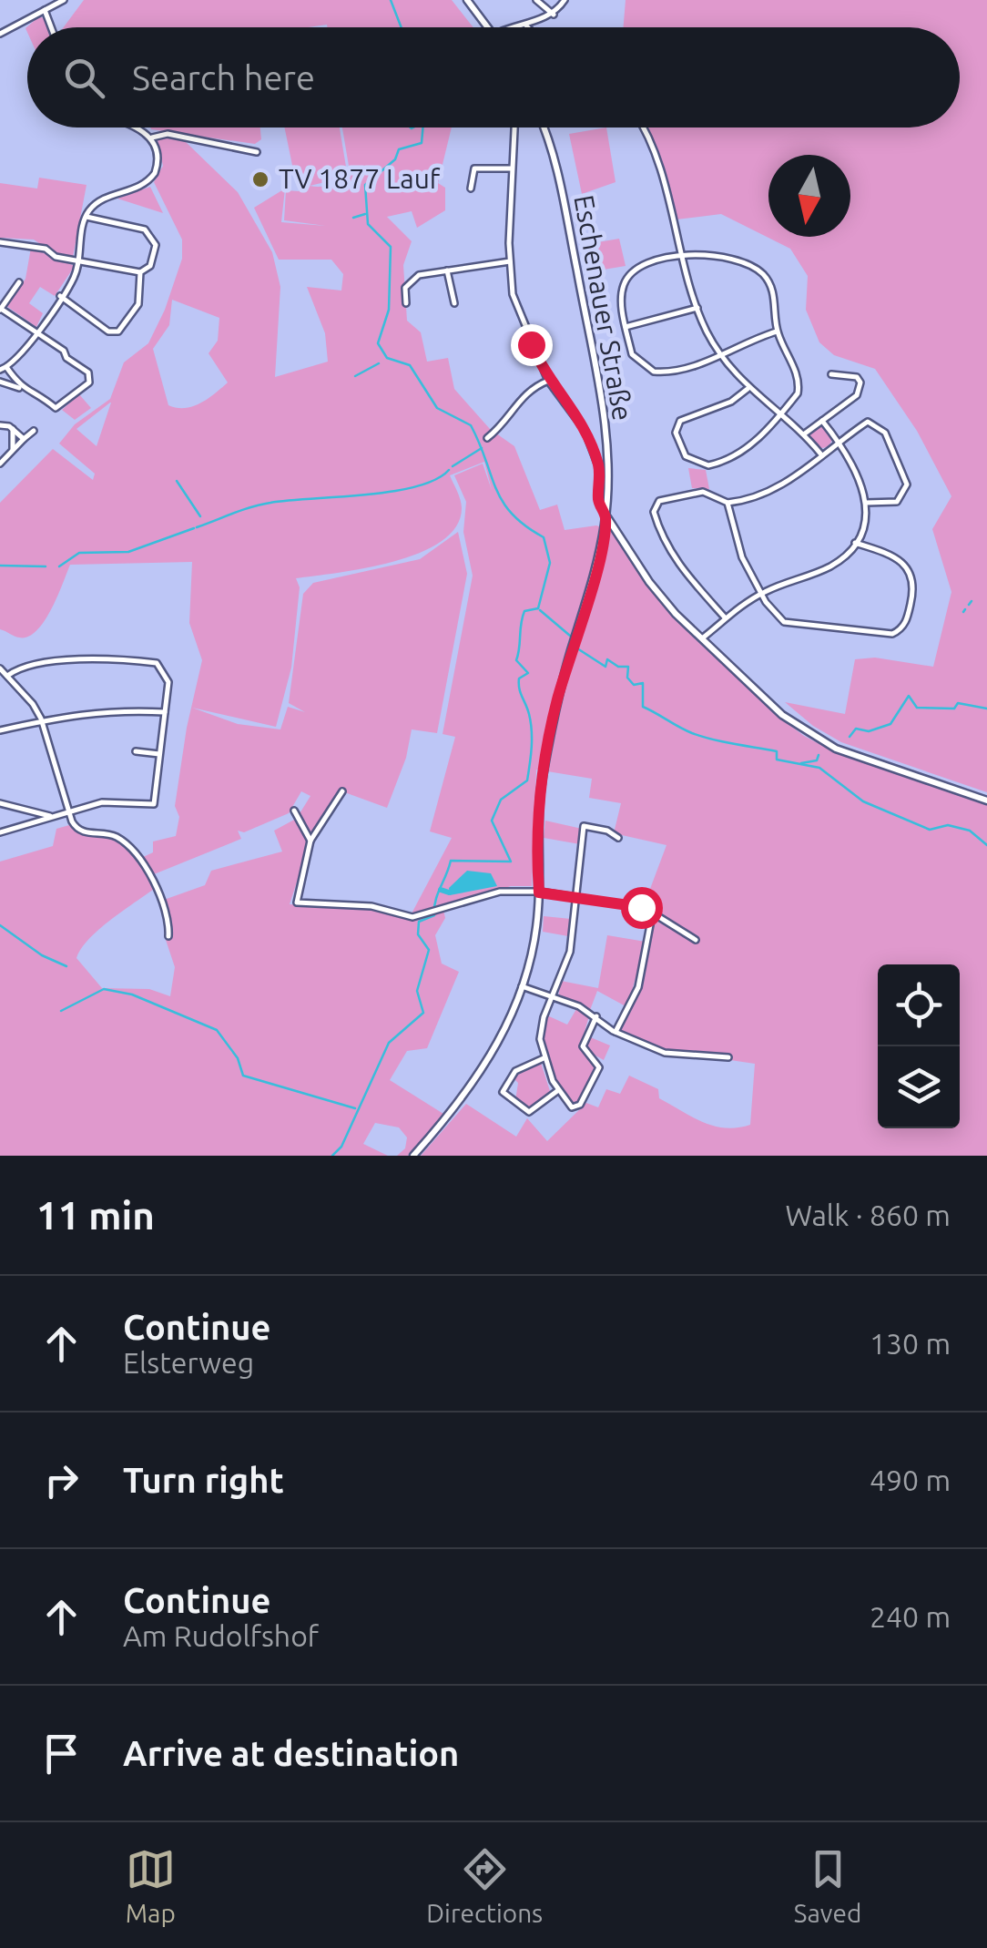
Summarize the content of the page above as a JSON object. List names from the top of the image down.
{
  "streets": {
    "main road": ["Eschenauer Straße"]
  },
  "places": ["TV 1877 Lauf"],
  "north": "bottom",
  "page": {
    "search": "Search here",
    "heading": ["11 min", "Walk · 860 m"],
    "list": [
      ["Continue", "Elsterweg", "130 m"],
      ["Turn right", "490 m"],
      ["Continue", "Am Rudolfshof", "240 m"],
      "Arrive at destination"
    ],
    "nav": ["Map", "Directions", "Saved"]
  }
}
